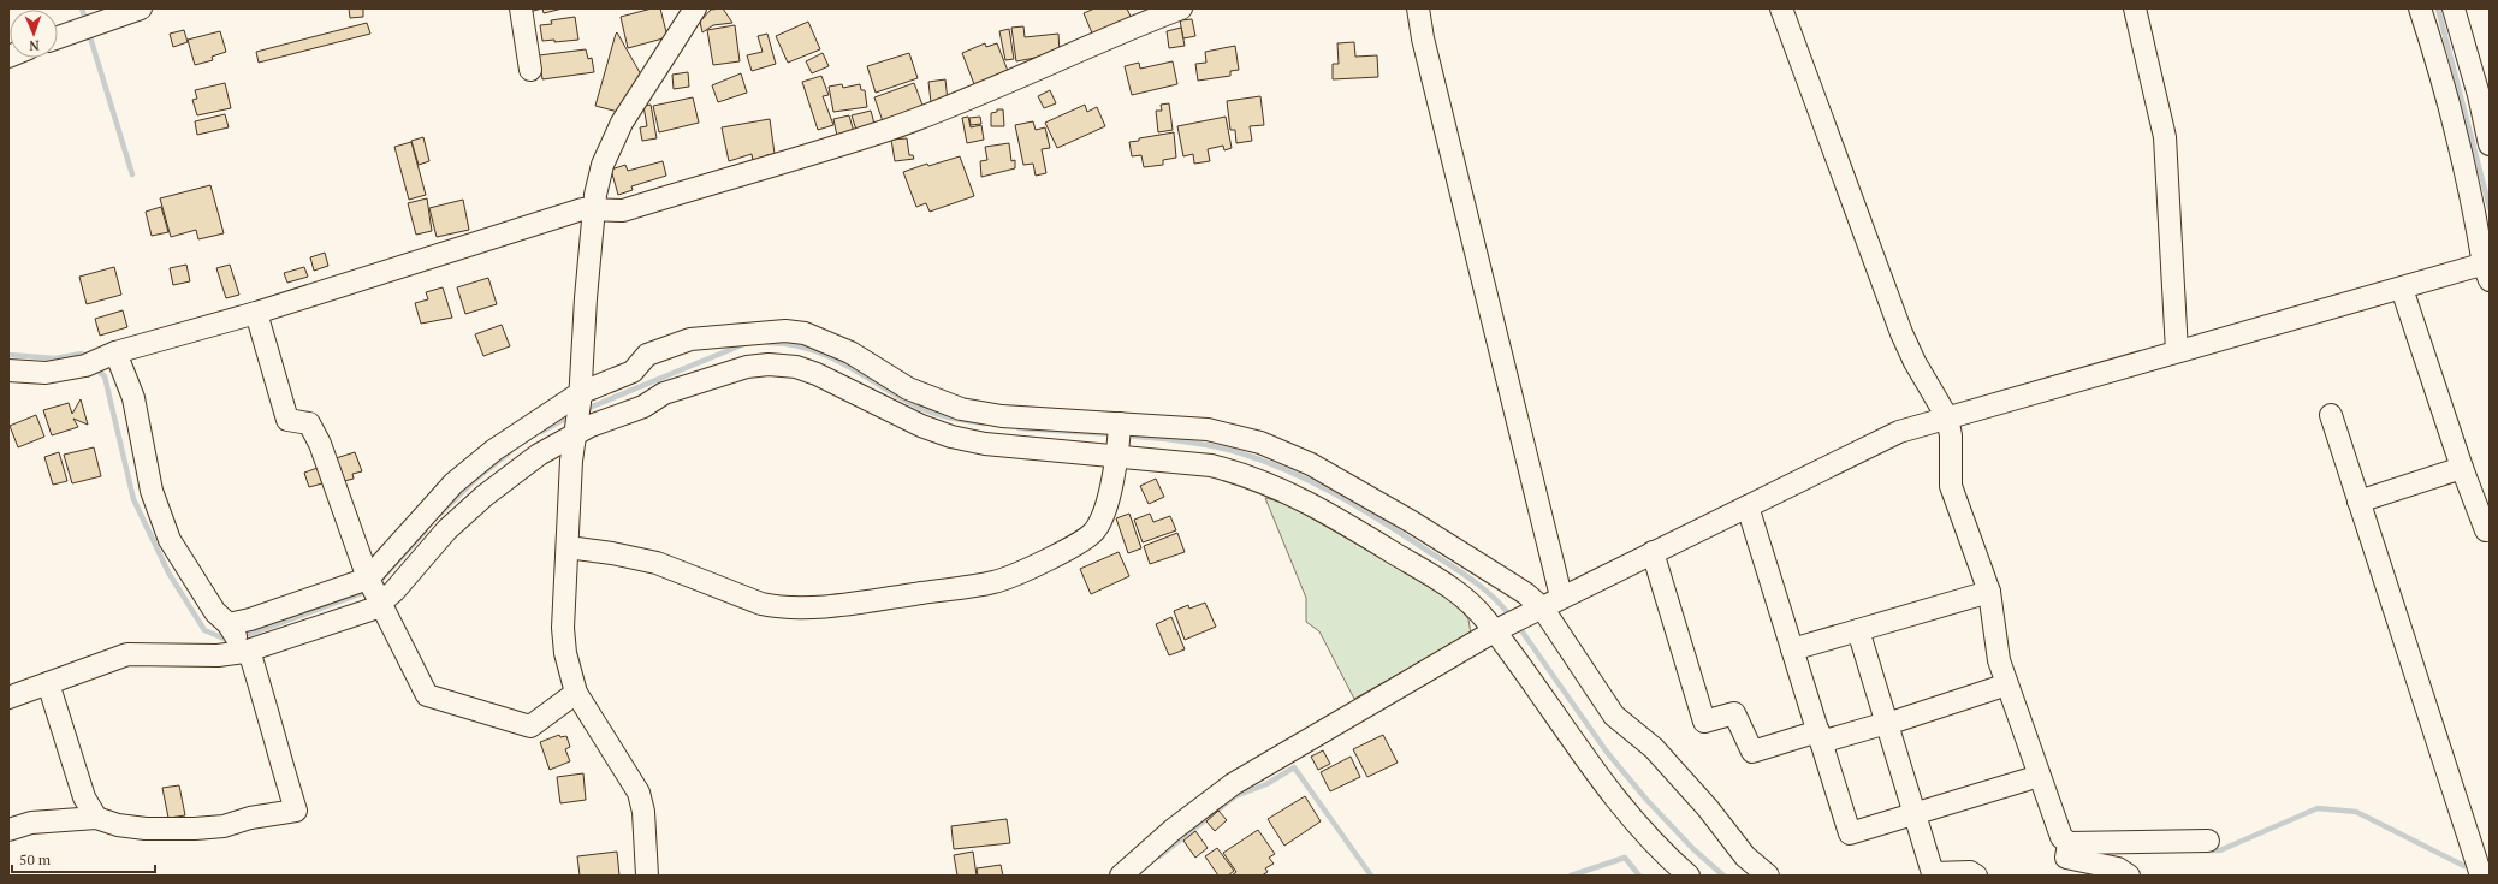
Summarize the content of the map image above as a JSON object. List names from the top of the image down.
{
  "scale_bar": "50 m",
  "north": "bottom"
}
